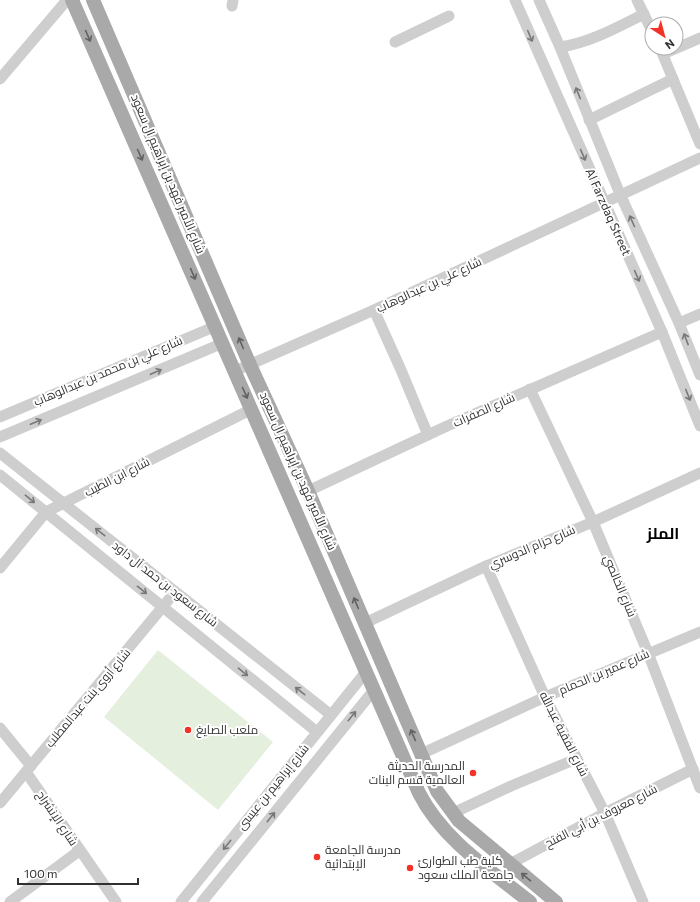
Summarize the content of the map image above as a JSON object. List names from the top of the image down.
{
  "streets": {
    "main road": ["شارع الأمير فهد بن إبراهيم ال سعود"],
    "street": [
      "Al Farzdaq Street",
      "شارع علي بن عبدالوهاب",
      "شارع علي بن محمد بن عبدالوهاب",
      "شارع الصفرات",
      "شارع ابن الطيب",
      "شارع حزام الدوسري",
      "شارع سعود بن حمد آل داود",
      "شارع الخالصي",
      "شارع عمير بن الحمام",
      "شارع أروى بنت عبدالمطلب",
      "شارع الفقية عبدالله",
      "شارع إبراهيم بن عيسى",
      "شارع معروف بن أبي الفتح",
      "شارع الإنشراح"
    ]
  },
  "crossings": [
    ["شارع الأمير فهد بن إبراهيم ال سعود", "شارع علي بن عبدالوهاب"],
    ["شارع الأمير فهد بن إبراهيم ال سعود", "شارع علي بن محمد بن عبدالوهاب"],
    ["شارع الأمير فهد بن إبراهيم ال سعود", "شارع الصفرات"],
    ["شارع الأمير فهد بن إبراهيم ال سعود", "شارع ابن الطيب"],
    ["شارع الأمير فهد بن إبراهيم ال سعود", "شارع حزام الدوسري"],
    ["شارع الأمير فهد بن إبراهيم ال سعود", "شارع عمير بن الحمام"],
    ["شارع الأمير فهد بن إبراهيم ال سعود", "شارع إبراهيم بن عيسى"],
    ["شارع الأمير فهد بن إبراهيم ال سعود", "شارع معروف بن أبي الفتح"],
    ["Al Farzdaq Street", "شارع علي بن عبدالوهاب"],
    ["Al Farzdaq Street", "شارع الصفرات"],
    ["شارع الصفرات", "شارع الخالصي"],
    ["شارع ابن الطيب", "شارع سعود بن حمد آل داود"],
    ["شارع حزام الدوسري", "شارع الخالصي"],
    ["شارع حزام الدوسري", "شارع الفقية عبدالله"],
    ["شارع سعود بن حمد آل داود", "شارع أروى بنت عبدالمطلب"],
    ["شارع سعود بن حمد آل داود", "شارع إبراهيم بن عيسى"],
    ["شارع الخالصي", "شارع عمير بن الحمام"],
    ["شارع الخالصي", "شارع معروف بن أبي الفتح"],
    ["شارع عمير بن الحمام", "شارع الفقية عبدالله"],
    ["شارع أروى بنت عبدالمطلب", "شارع الإنشراح"],
    ["شارع الفقية عبدالله", "شارع معروف بن أبي الفتح"]
  ],
  "districts": ["الملز"],
  "places": [
    "ملعب الصايغ",
    "المدرسة الحديثة العالمية قسم البنات",
    "مدرسة الجامعة الإبتدائية",
    "كلية طب الطوارئ جامعة الملك سعود"
  ],
  "scale_bar": "100 m",
  "north": "bottom right"
}
